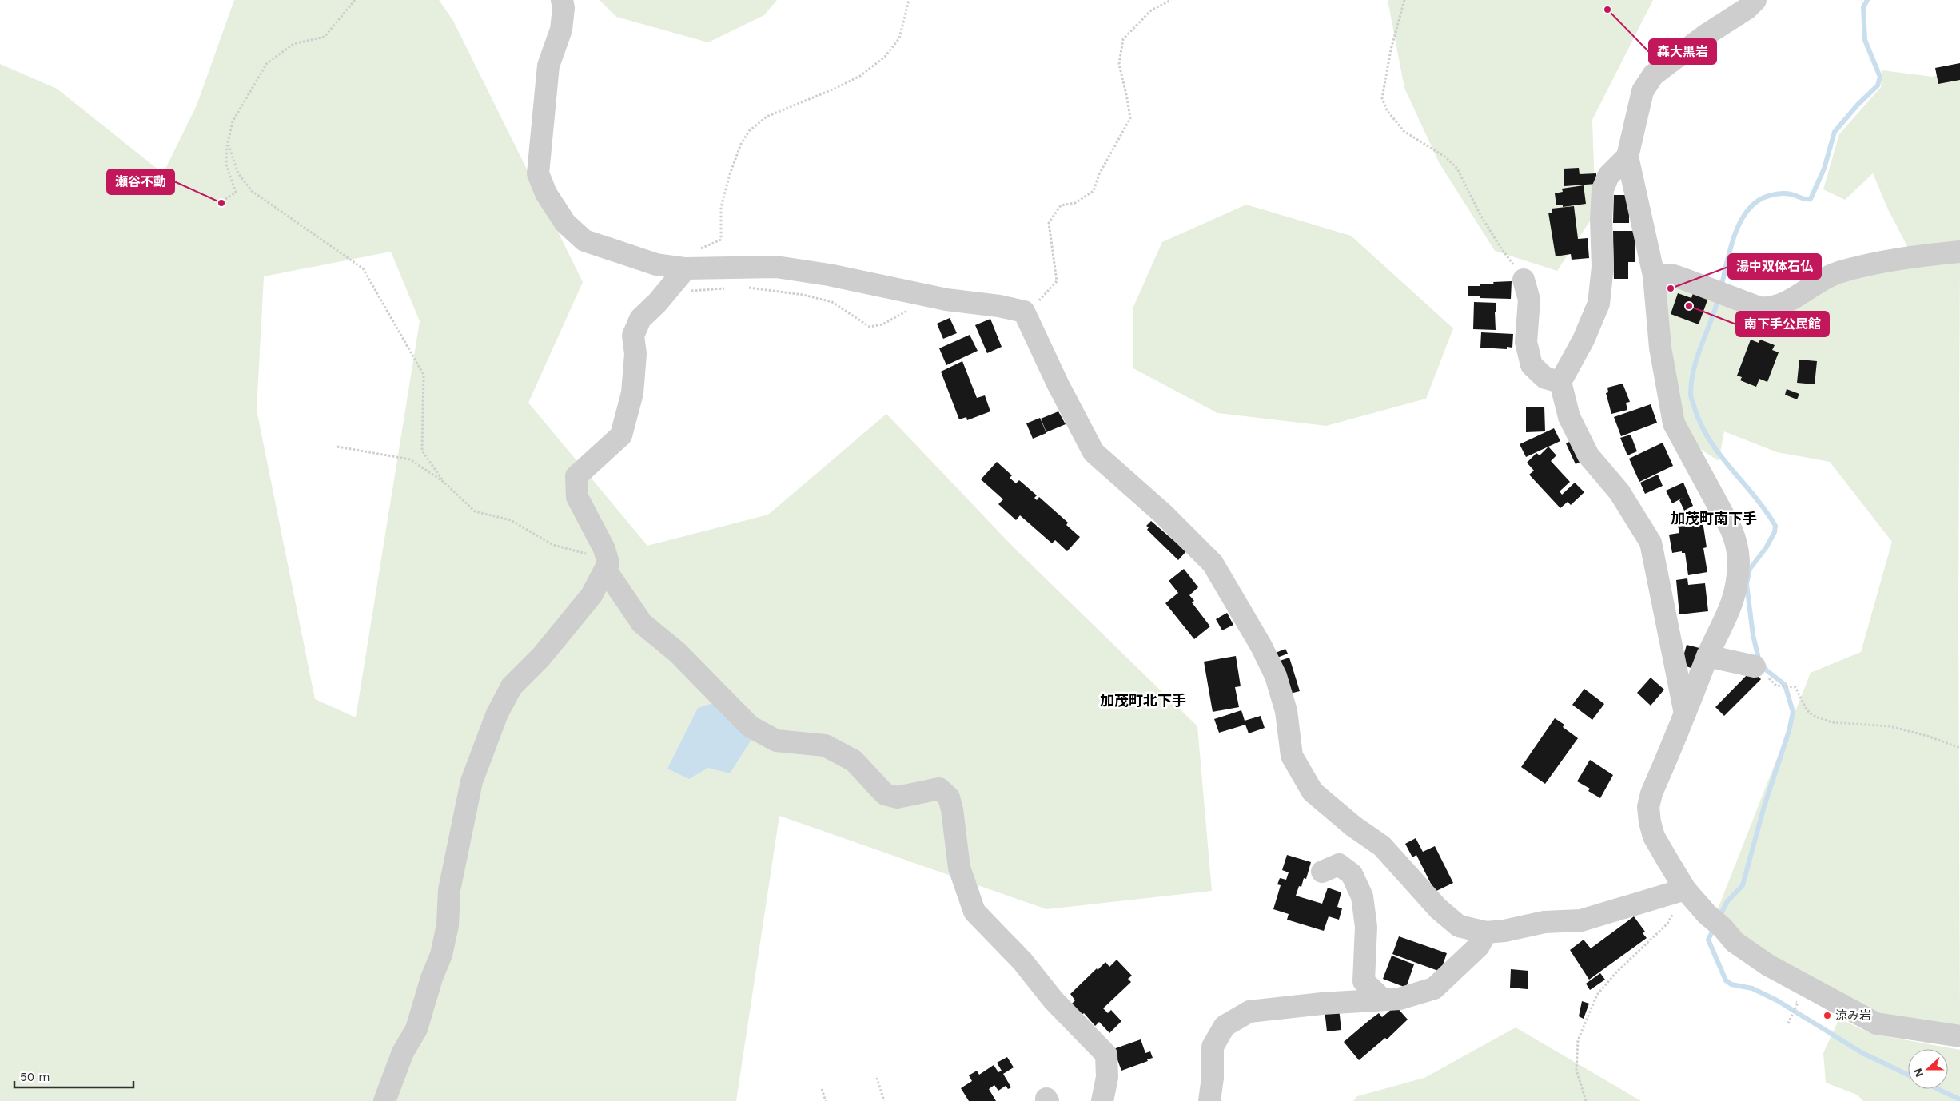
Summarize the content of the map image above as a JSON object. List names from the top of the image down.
{
  "districts": ["加茂町南下手", "加茂町北下手"],
  "places": [
    "森大黒岩",
    "瀬谷不動",
    "湯中双体石仏",
    "南下手公民館",
    "涼み岩"
  ],
  "scale_bar": "50 m",
  "north": "left"
}
